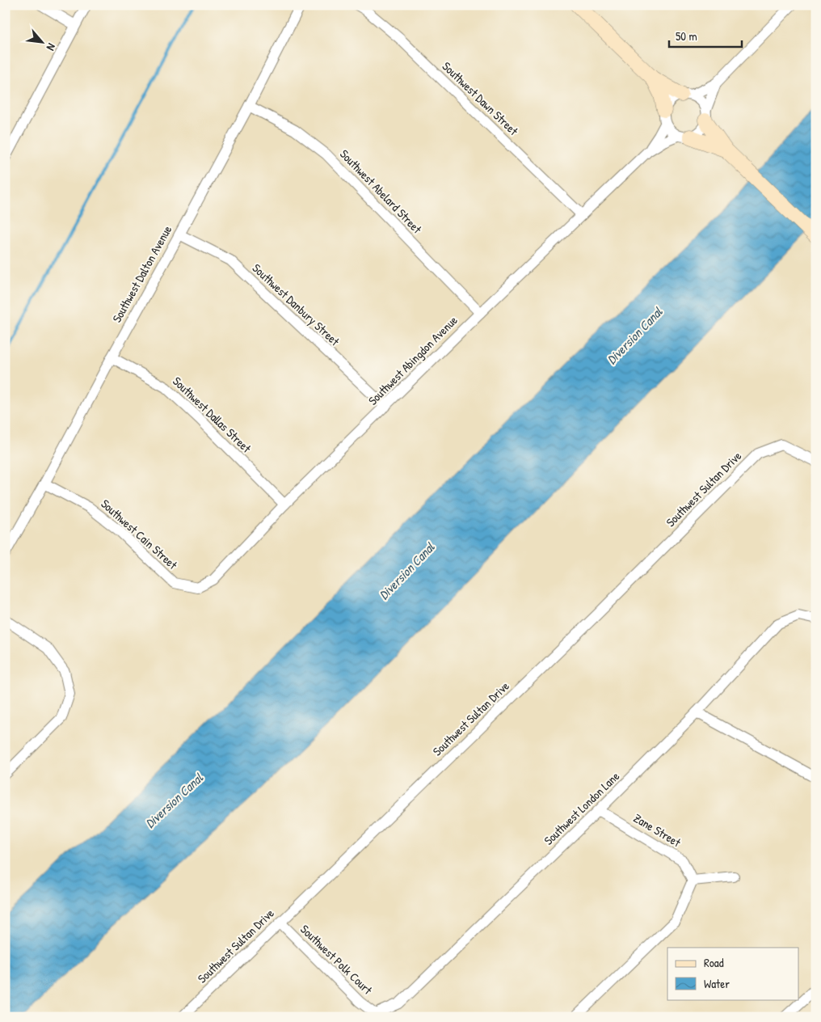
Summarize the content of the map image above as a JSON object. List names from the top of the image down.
{
  "streets": {
    "street": [
      "Southwest Dawn Street",
      "Southwest Abelard Street",
      "Southwest Dalton Avenue",
      "Southwest Danbury Street",
      "Southwest Abingdon Avenue",
      "Southwest Dallas Street",
      "Southwest Sultan Drive",
      "Southwest Cain Street",
      "Southwest London Lane",
      "Zane Street",
      "Southwest Polk Court"
    ]
  },
  "crossings": [
    ["Southwest Dawn Street", "Southwest Abingdon Avenue"],
    ["Southwest Abelard Street", "Southwest Dalton Avenue"],
    ["Southwest Abelard Street", "Southwest Abingdon Avenue"],
    ["Southwest Dalton Avenue", "Southwest Danbury Street"],
    ["Southwest Dalton Avenue", "Southwest Dallas Street"],
    ["Southwest Dalton Avenue", "Southwest Cain Street"],
    ["Southwest Danbury Street", "Southwest Abingdon Avenue"],
    ["Southwest Abingdon Avenue", "Southwest Dallas Street"],
    ["Southwest Abingdon Avenue", "Southwest Cain Street"],
    ["Southwest Sultan Drive", "Southwest Polk Court"],
    ["Southwest London Lane", "Zane Street"],
    ["Southwest London Lane", "Southwest Polk Court"]
  ],
  "water": ["Diversion Canal"],
  "legend": ["Road", "Water"],
  "scale_bar": "50 m",
  "north": "bottom right"
}
